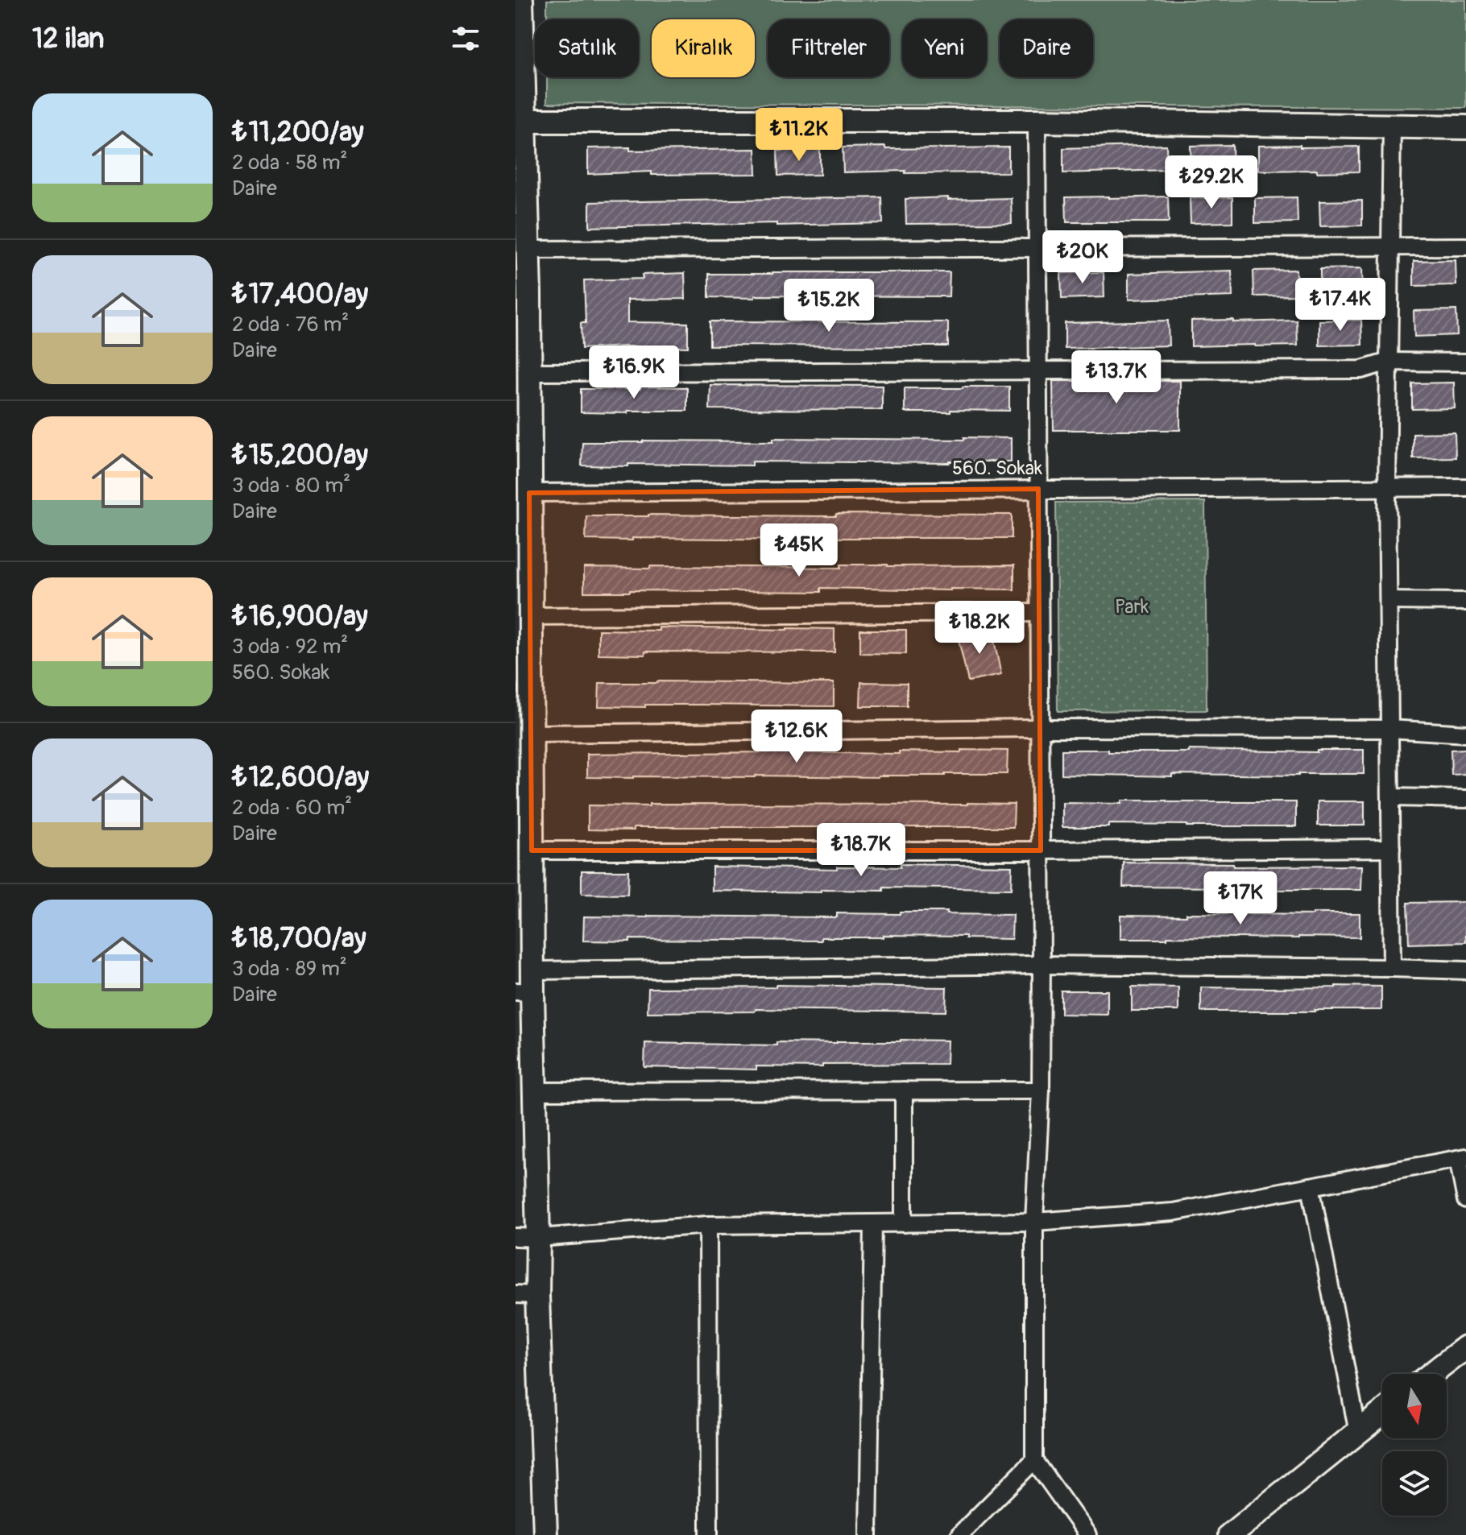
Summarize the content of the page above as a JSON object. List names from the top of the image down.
{
  "streets": {
    "street": ["560. Sokak"]
  },
  "parks": ["Park"],
  "north": "bottom",
  "page": {
    "heading": "12 ilan",
    "chip": [
      "Satılık",
      "Kiralık",
      "Filtreler",
      "Yeni",
      "Daire"
    ],
    "list": [
      {
        "name": "₺11,200/ay",
        "note": "2 oda · 58 m² · Daire"
      },
      {
        "name": "₺17,400/ay",
        "note": "2 oda · 76 m² · Daire"
      },
      {
        "name": "₺15,200/ay",
        "note": "3 oda · 80 m² · Daire"
      },
      {
        "name": "₺16,900/ay",
        "note": "3 oda · 92 m² · 560. Sokak"
      },
      {
        "name": "₺12,600/ay",
        "note": "2 oda · 60 m² · Daire"
      },
      {
        "name": "₺18,700/ay",
        "note": "3 oda · 89 m² · Daire"
      }
    ],
    "price": [
      "₺11.2K",
      "₺29.2K",
      "₺20K",
      "₺17.4K",
      "₺15.2K",
      "₺16.9K",
      "₺13.7K",
      "₺45K",
      "₺18.2K",
      "₺12.6K",
      "₺18.7K",
      "₺17K"
    ]
  }
}
